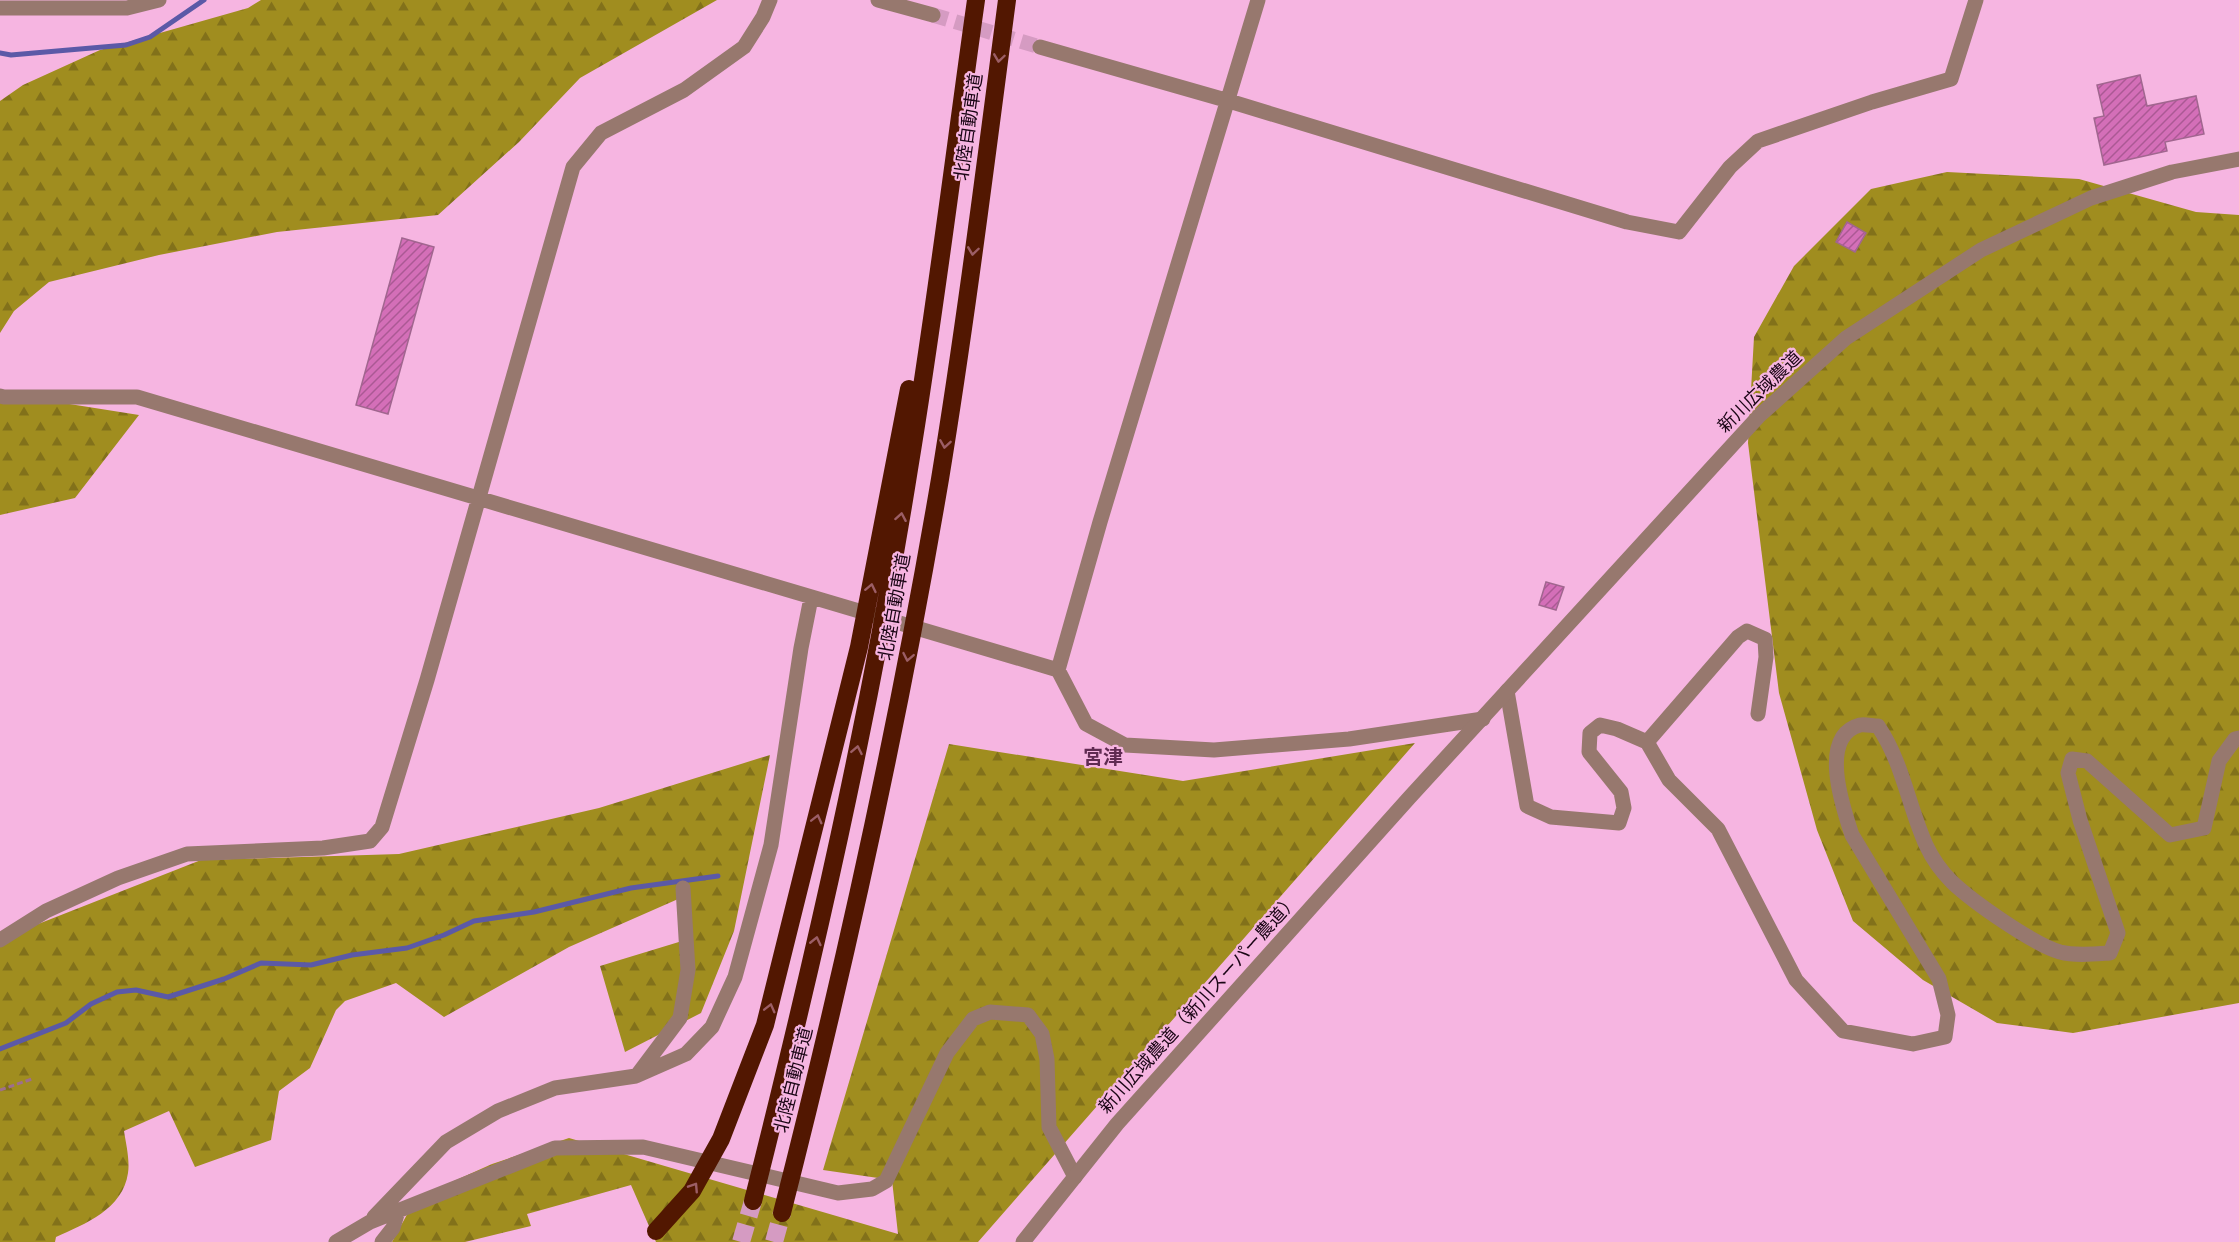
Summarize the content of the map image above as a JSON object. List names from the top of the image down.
{
  "streets": {
    "highway": ["北陸自動車道"],
    "street": ["新川広域農道", "新川広域農道（新川スーパー農道）"]
  },
  "crossings": [
    ["新川広域農道", "新川広域農道（新川スーパー農道）"]
  ],
  "districts": ["宮津"]
}
